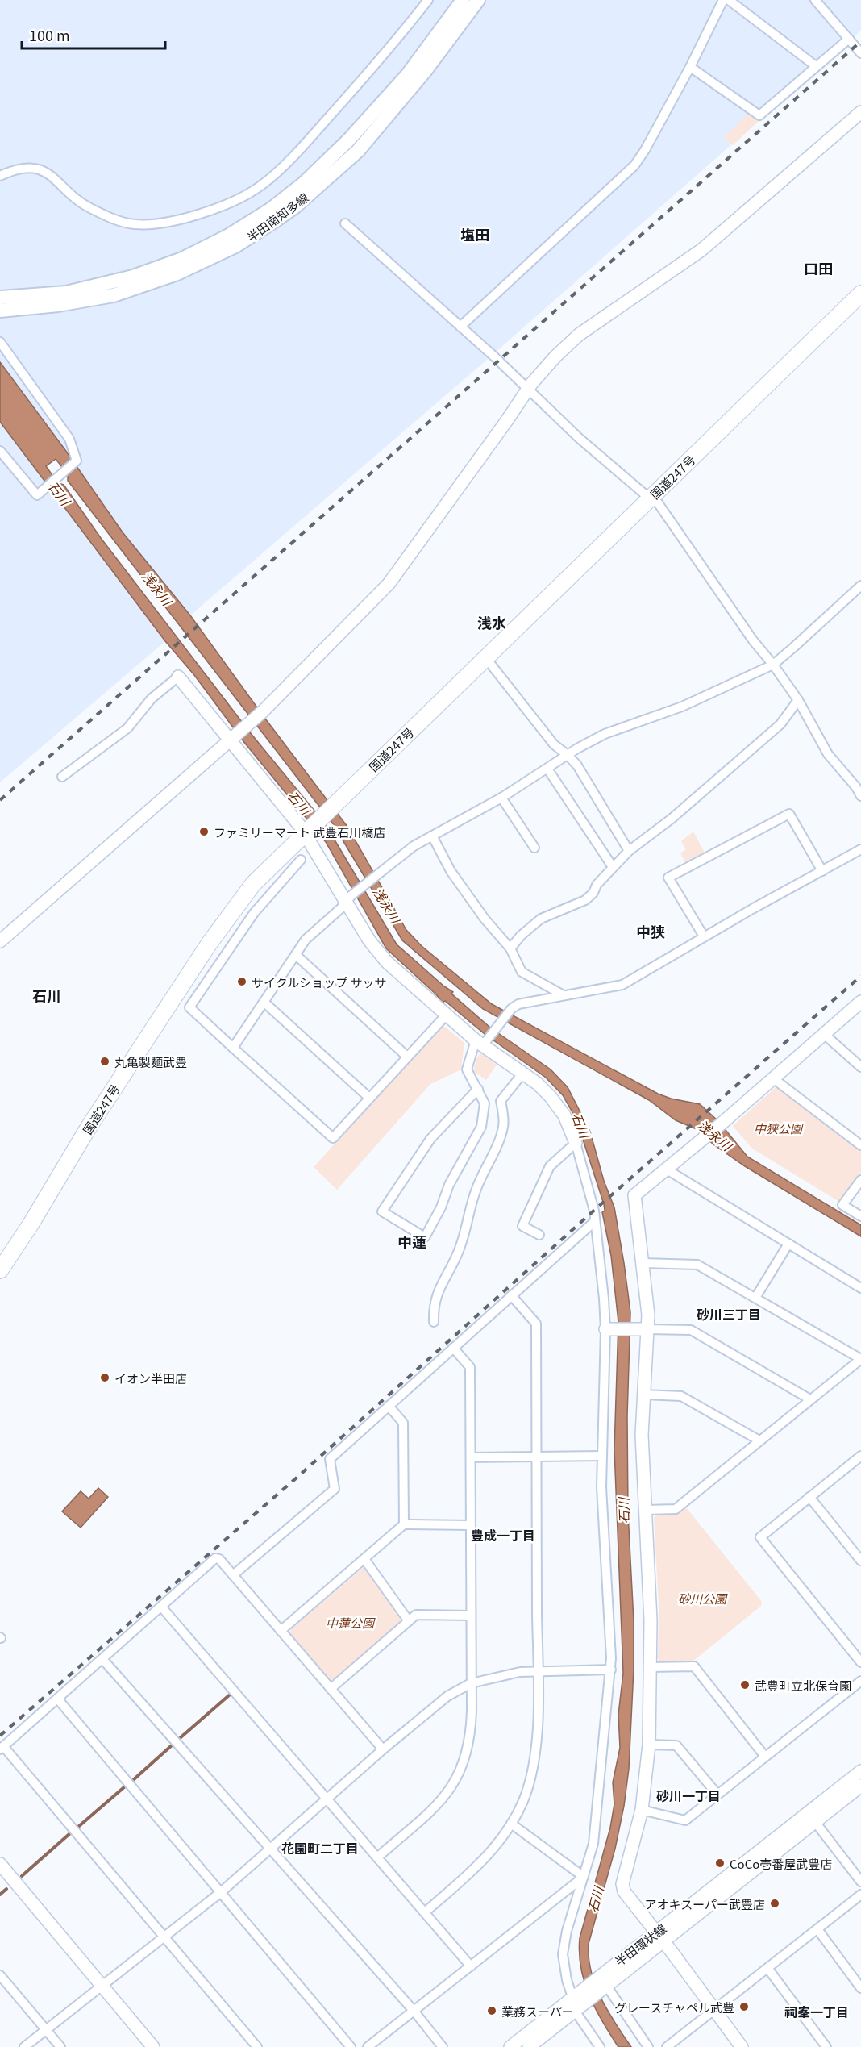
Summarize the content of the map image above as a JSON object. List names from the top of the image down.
{
  "streets": {
    "highway": ["国道247号"],
    "main road": ["半田南知多線"],
    "street": ["半田環状線"]
  },
  "districts": [
    "塩田",
    "口田",
    "浅水",
    "中狭",
    "石川",
    "中蓮",
    "砂川三丁目",
    "豊成一丁目",
    "砂川一丁目",
    "花園町二丁目",
    "祠峯一丁目"
  ],
  "water": ["石川", "浅永川"],
  "parks": ["中狭公園", "砂川公園", "中蓮公園"],
  "places": [
    "ファミリーマート 武豊石川橋店",
    "サイクルショップ サッサ",
    "丸亀製麺武豊",
    "イオン半田店",
    "武豊町立北保育園",
    "CoCo壱番屋武豊店",
    "アオキスーパー武豊店",
    "グレースチャペル武豊",
    "業務スーパー"
  ],
  "scale_bar": "100 m"
}
